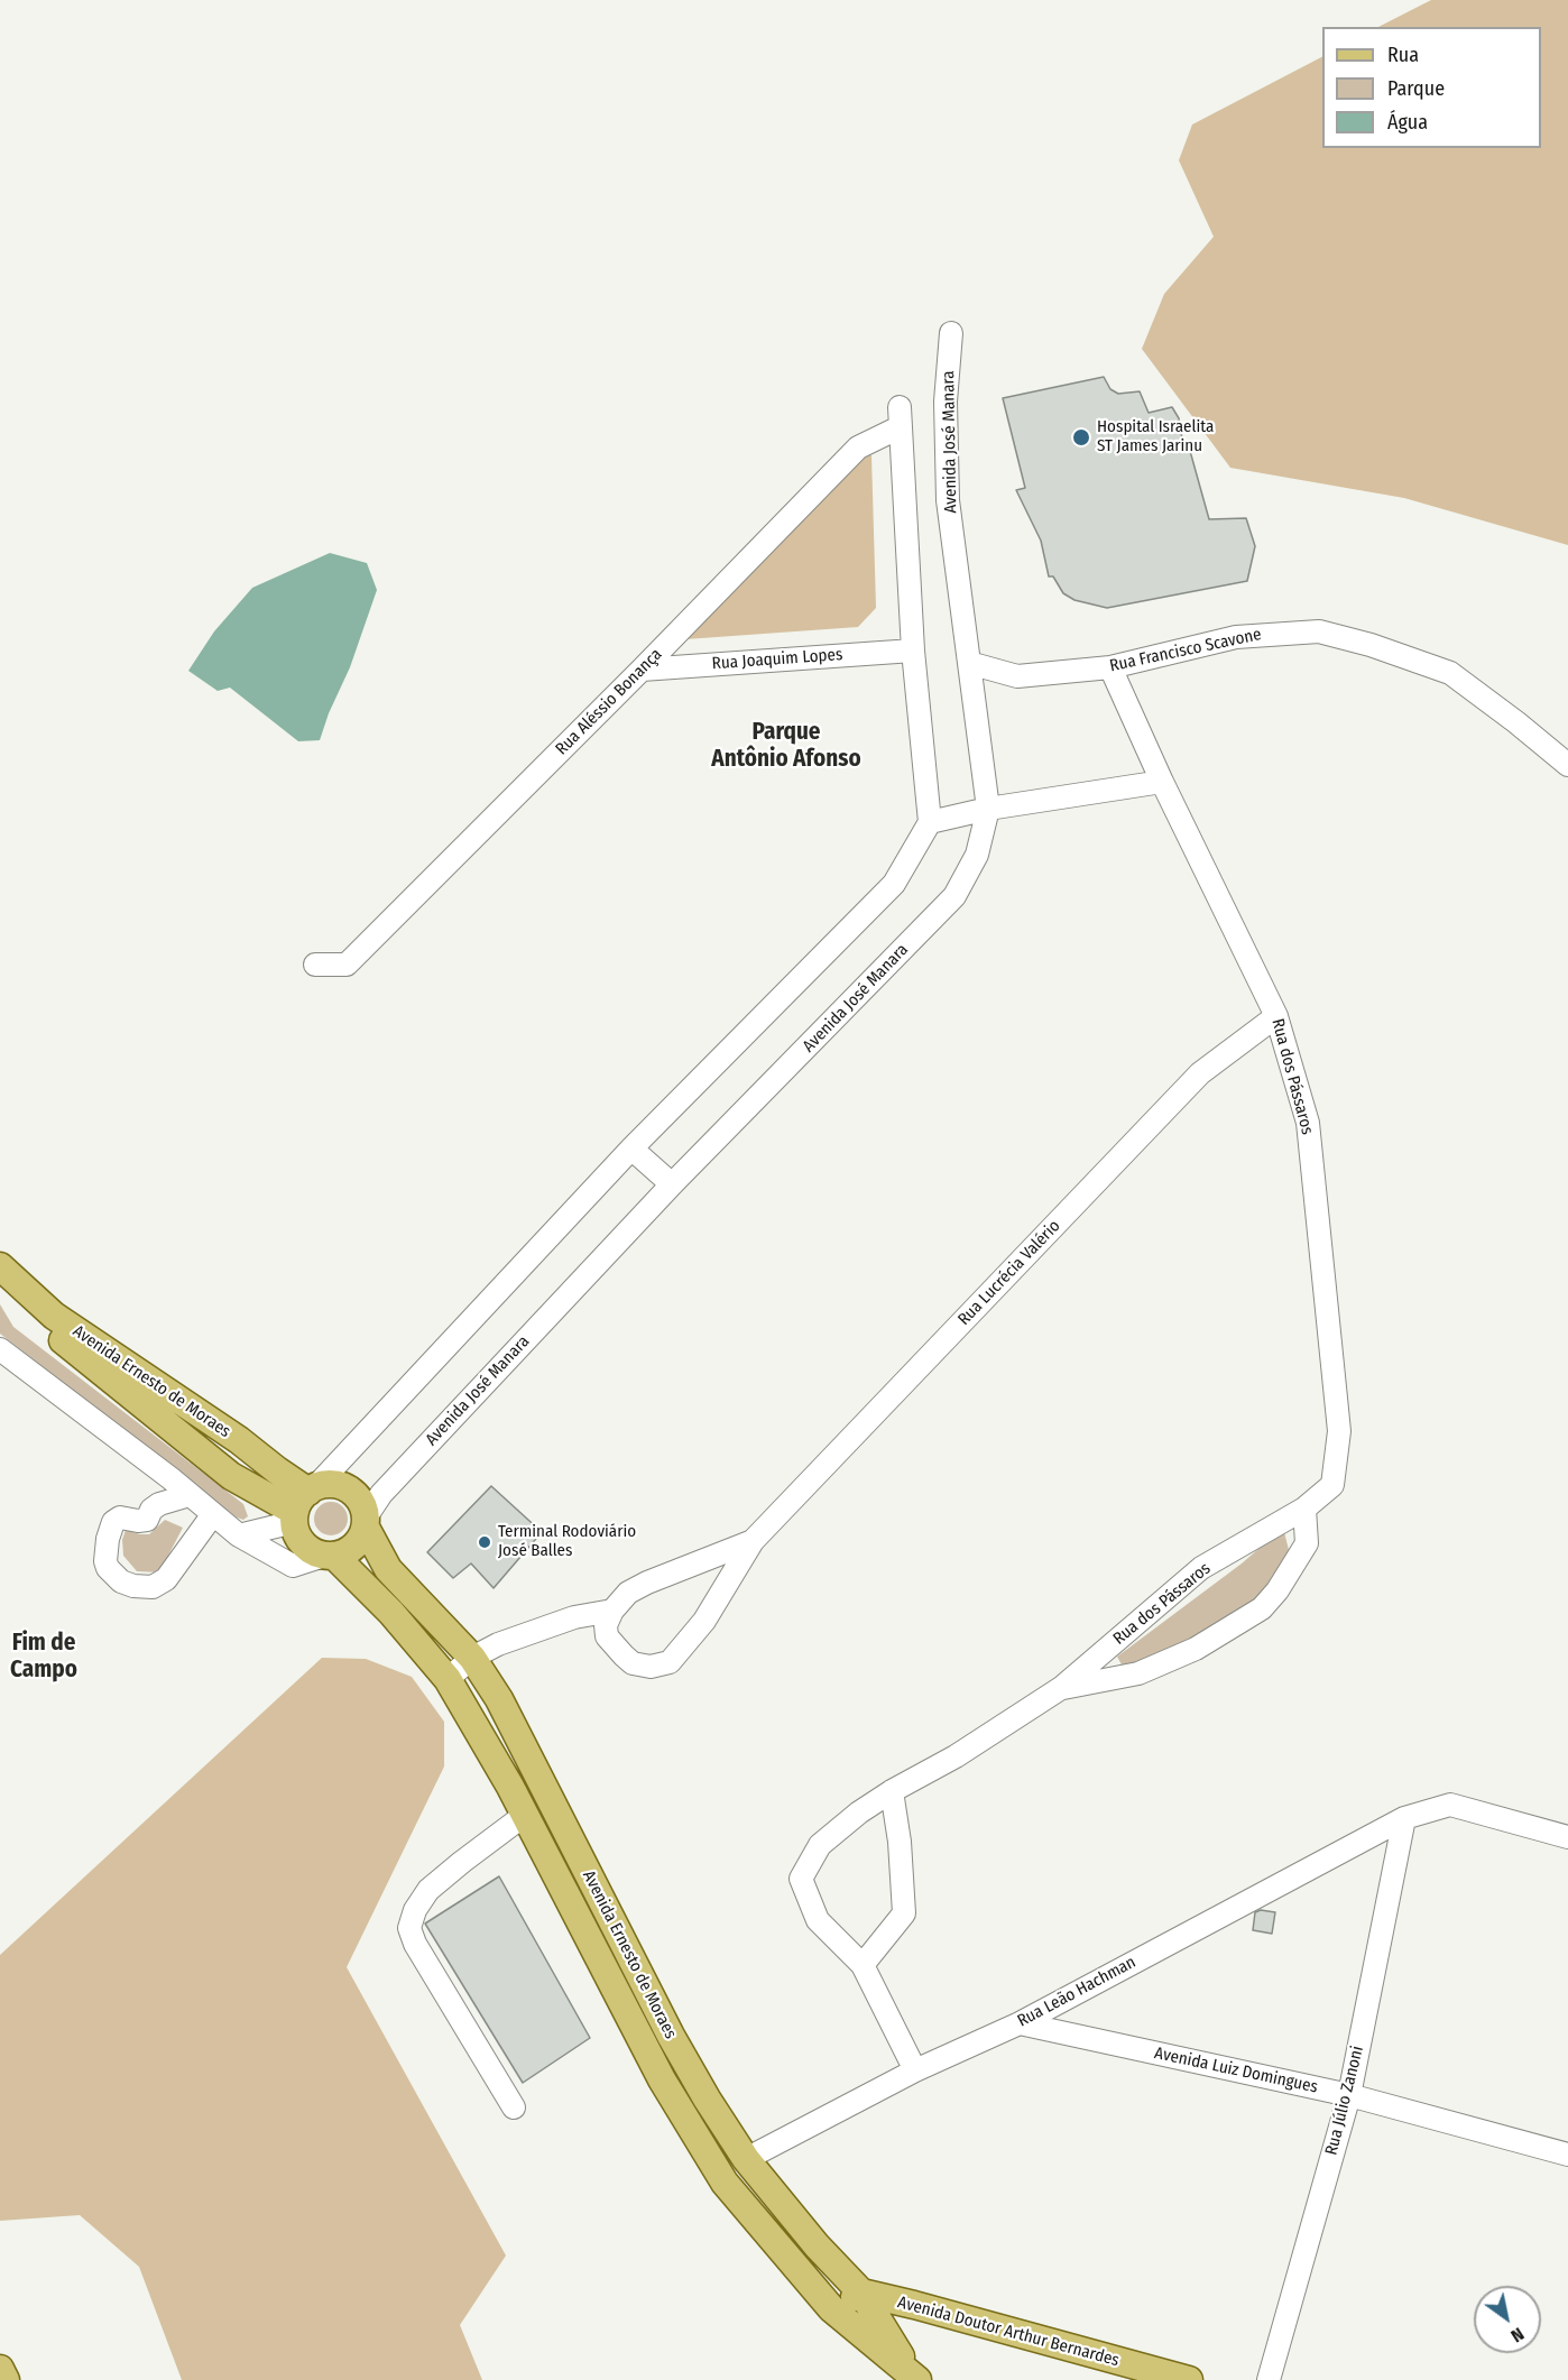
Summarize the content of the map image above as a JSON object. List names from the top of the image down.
{
  "streets": {
    "main road": ["Avenida Ernesto de Moraes", "Avenida Doutor Arthur Bernardes"],
    "street": [
      "Avenida José Manara",
      "Rua Francisco Scavone",
      "Rua Joaquim Lopes",
      "Rua Aléssio Bonança",
      "Rua dos Pássaros",
      "Rua Lucrécia Valério",
      "Rua Leão Hachman",
      "Avenida Luiz Domingues",
      "Rua Júlio Zanoni"
    ]
  },
  "crossings": [
    ["Avenida José Manara", "Rua Francisco Scavone"],
    ["Avenida José Manara", "Avenida Ernesto de Moraes"],
    ["Rua Francisco Scavone", "Rua dos Pássaros"],
    ["Rua Joaquim Lopes", "Rua Aléssio Bonança"],
    ["Rua dos Pássaros", "Rua Lucrécia Valério"],
    ["Rua dos Pássaros", "Rua Leão Hachman"],
    ["Avenida Ernesto de Moraes", "Rua Leão Hachman"],
    ["Avenida Ernesto de Moraes", "Avenida Doutor Arthur Bernardes"],
    ["Rua Leão Hachman", "Avenida Luiz Domingues"],
    ["Rua Leão Hachman", "Rua Júlio Zanoni"],
    ["Avenida Luiz Domingues", "Rua Júlio Zanoni"]
  ],
  "districts": ["Parque Antônio Afonso", "Fim de Campo"],
  "places": ["Hospital Israelita ST James Jarinu", "Terminal Rodoviário José Balles"],
  "legend": ["Rua", "Parque", "Água"],
  "north": "bottom right"
}
